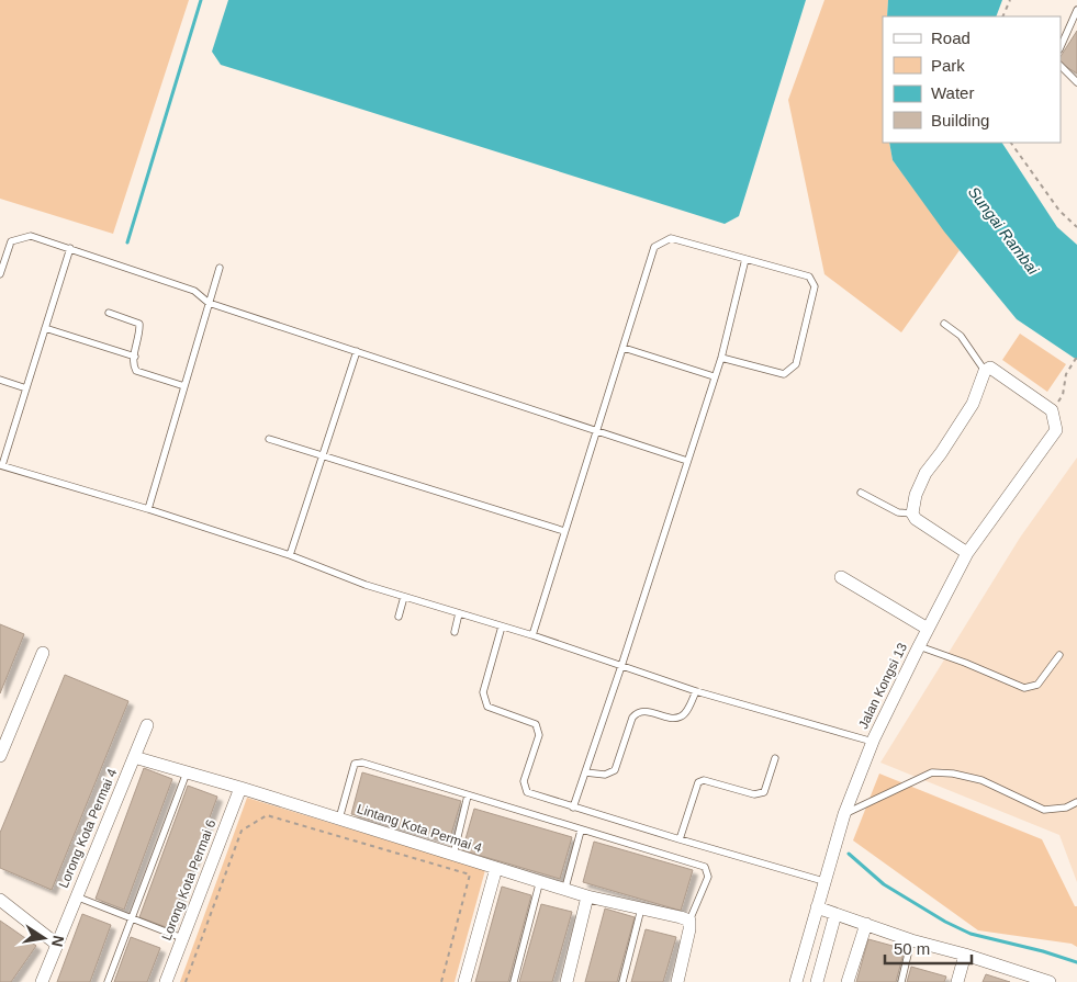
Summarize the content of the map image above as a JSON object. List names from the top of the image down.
{
  "streets": {
    "street": [
      "Jalan Kongsi 13",
      "Lorong Kota Permai 4",
      "Lintang Kota Permai 4",
      "Lorong Kota Permai 6"
    ]
  },
  "crossings": [
    ["Lorong Kota Permai 4", "Lintang Kota Permai 4"],
    ["Lintang Kota Permai 4", "Lorong Kota Permai 6"]
  ],
  "water": ["Sungai Rambai"],
  "legend": [
    "Road",
    "Park",
    "Water",
    "Building"
  ],
  "scale_bar": "50 m",
  "north": "right"
}
